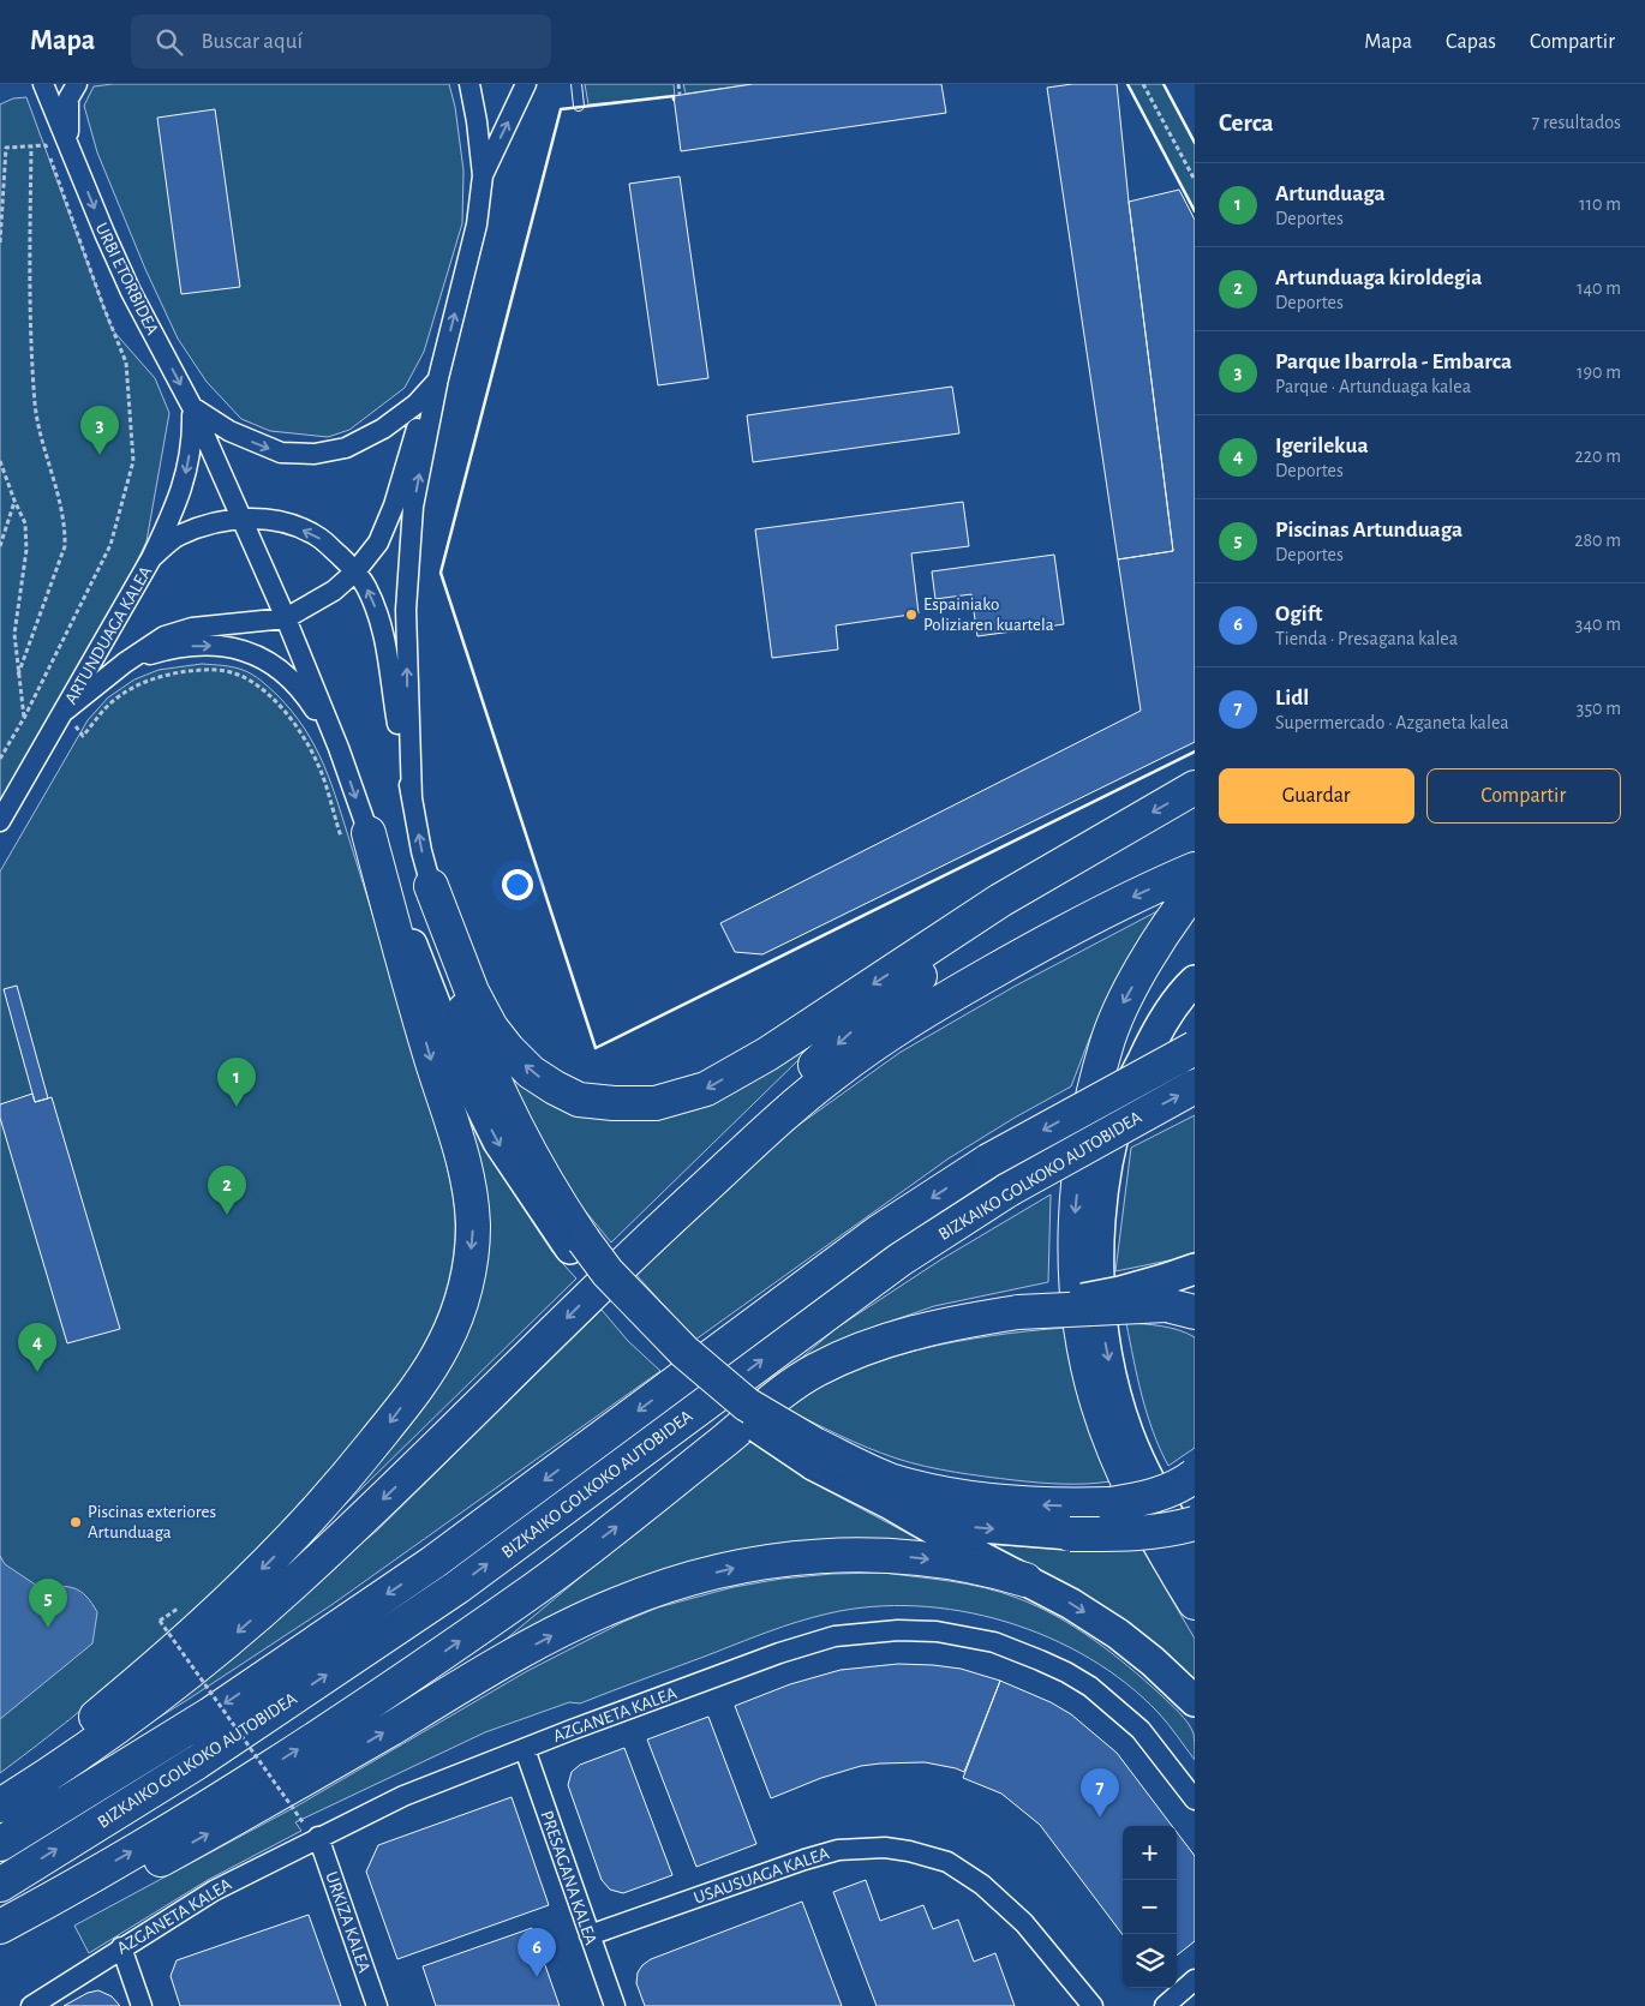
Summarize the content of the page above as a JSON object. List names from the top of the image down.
{
  "streets": {
    "highway": ["BIZKAIKO GOLKOKO AUTOBIDEA"],
    "street": [
      "URBI ETORBIDEA",
      "ARTUNDUAGA KALEA",
      "AZGANETA KALEA",
      "USAUSUAGA KALEA",
      "PRESAGANA KALEA",
      "URKIZA KALEA"
    ]
  },
  "crossings": [
    ["URBI ETORBIDEA", "ARTUNDUAGA KALEA"],
    ["AZGANETA KALEA", "PRESAGANA KALEA"],
    ["AZGANETA KALEA", "URKIZA KALEA"],
    ["USAUSUAGA KALEA", "PRESAGANA KALEA"]
  ],
  "one_way": ["URBI ETORBIDEA"],
  "places": ["Espainiako Poliziaren kuartela", "Piscinas exteriores Artunduaga"],
  "page": {
    "header": "Mapa",
    "search": "Buscar aquí",
    "nav": ["Mapa", "Capas", "Compartir"],
    "heading": ["Cerca", "7 resultados"],
    "list": [
      {
        "mark": "1",
        "name": "Artunduaga",
        "note": "Deportes",
        "value": "110 m"
      },
      {
        "mark": "2",
        "name": "Artunduaga kiroldegia",
        "note": "Deportes",
        "value": "140 m"
      },
      {
        "mark": "3",
        "name": "Parque Ibarrola - Embarca",
        "note": "Parque · Artunduaga kalea",
        "value": "190 m"
      },
      {
        "mark": "4",
        "name": "Igerilekua",
        "note": "Deportes",
        "value": "220 m"
      },
      {
        "mark": "5",
        "name": "Piscinas Artunduaga",
        "note": "Deportes",
        "value": "280 m"
      },
      {
        "mark": "6",
        "name": "Ogift",
        "note": "Tienda · Presagana kalea",
        "value": "340 m"
      },
      {
        "mark": "7",
        "name": "Lidl",
        "note": "Supermercado · Azganeta kalea",
        "value": "350 m"
      }
    ],
    "pins": [
      "3",
      "1",
      "2",
      "4",
      "5",
      "7",
      "6"
    ],
    "buttons": ["Guardar", "Compartir"],
    "map_buttons": ["+", "−"]
  }
}
